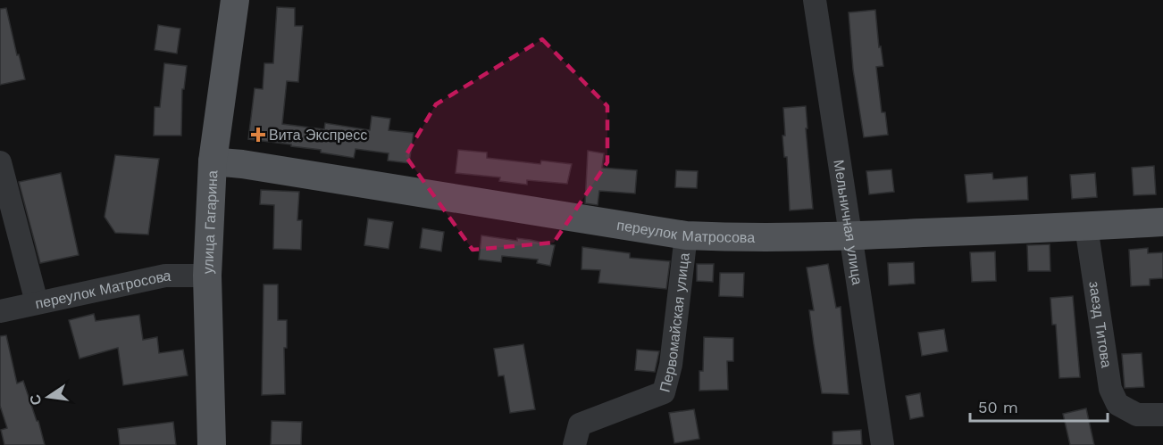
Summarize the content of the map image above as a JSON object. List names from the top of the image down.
{
  "streets": {
    "main road": ["улица Гагарина", "переулок Матросова"],
    "street": ["Мельничная улица", "Первомайская улица", "заезд Титова"]
  },
  "crossings": [
    ["улица Гагарина", "переулок Матросова"],
    ["Мельничная улица", "переулок Матросова"],
    ["переулок Матросова", "Первомайская улица"],
    ["переулок Матросова", "заезд Титова"]
  ],
  "places": {
    "health": ["Вита Экспресс"]
  },
  "scale_bar": "50 m",
  "north": "left"
}
